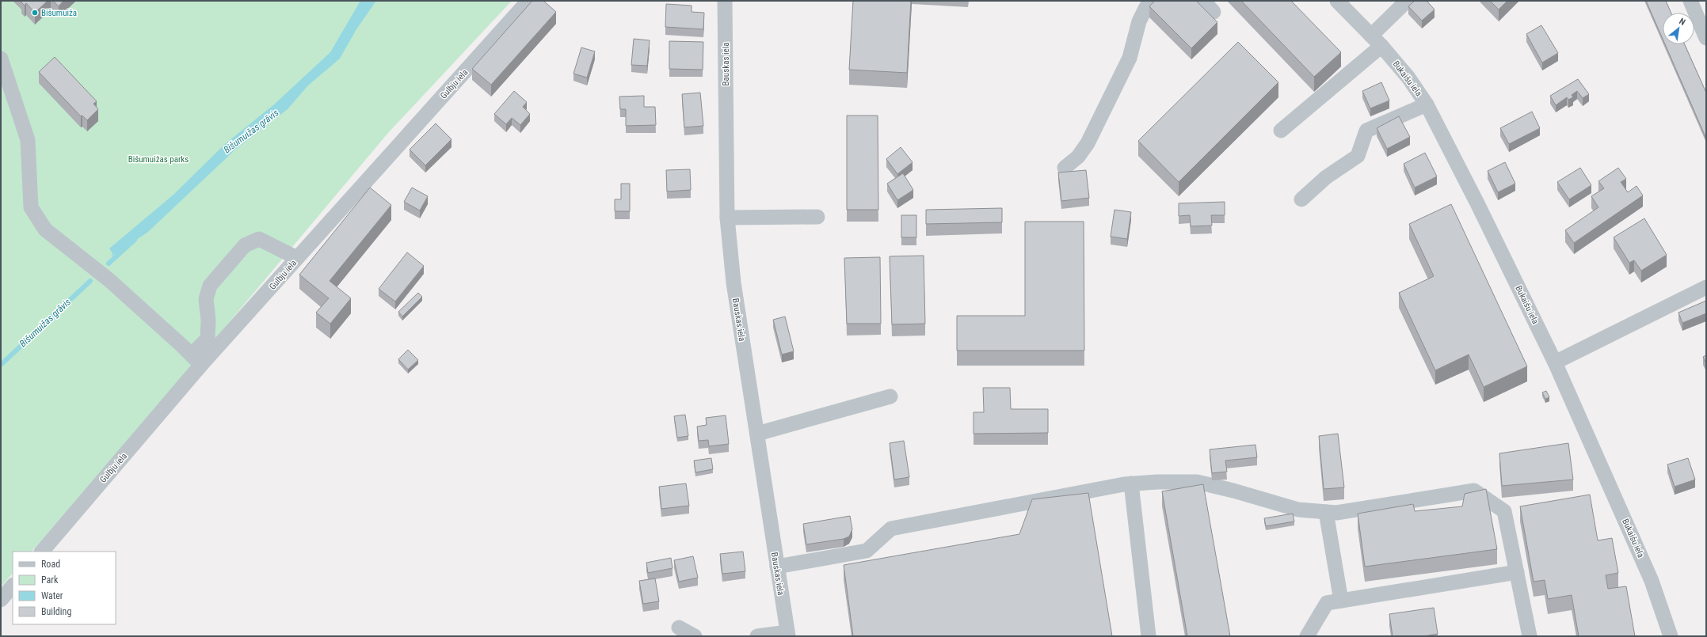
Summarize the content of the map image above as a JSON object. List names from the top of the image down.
{
  "streets": {
    "street": ["Bauskas iela", "Bukaišu iela", "Gulbju iela"]
  },
  "water": ["Bišumuižas grāvis"],
  "parks": ["Bišumuižas parks"],
  "places": ["Bišumuiža"],
  "legend": [
    "Road",
    "Park",
    "Water",
    "Building"
  ],
  "north": "top right"
}
